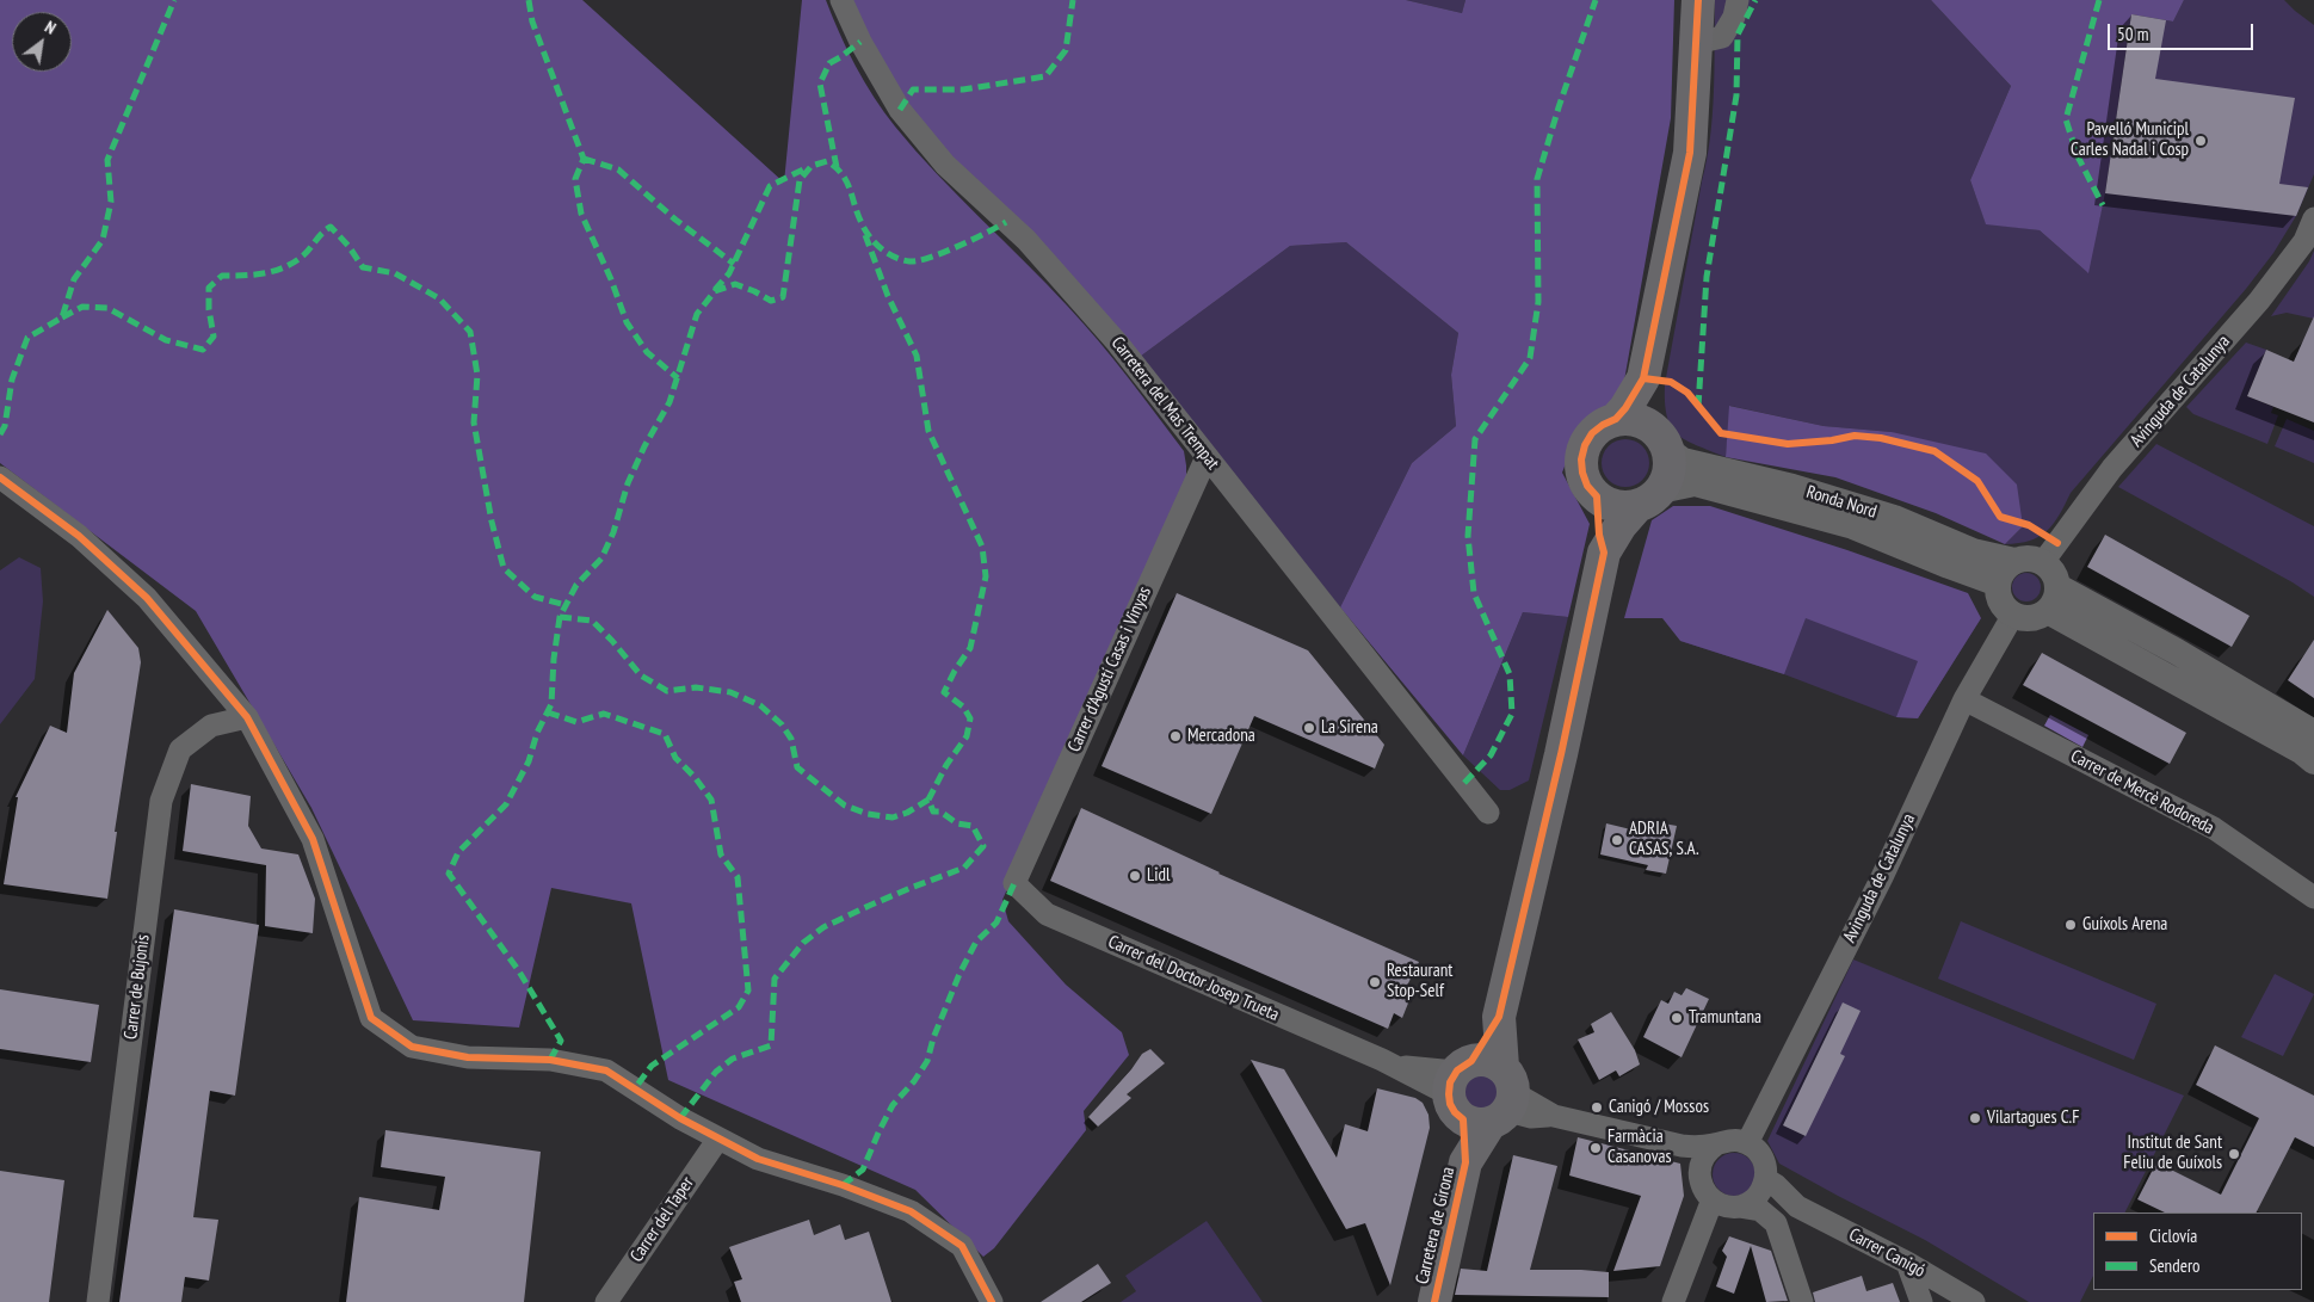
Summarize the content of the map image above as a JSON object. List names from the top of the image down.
{
  "streets": {
    "main road": ["Carretera de Girona"],
    "street": [
      "Avinguda de Catalunya",
      "Carretera del Mas Trempat",
      "Ronda Nord",
      "Carrer d'Agustí Casas i Vinyas",
      "Carrer de Mercè Rodoreda",
      "Carrer del Doctor Josep Trueta",
      "Carrer de Bujonis",
      "Carrer del Taper",
      "Carrer Canigó"
    ]
  },
  "crossings": [
    ["Avinguda de Catalunya", "Ronda Nord"],
    ["Avinguda de Catalunya", "Carrer de Mercè Rodoreda"],
    ["Avinguda de Catalunya", "Carrer Canigó"],
    ["Carretera del Mas Trempat", "Carrer d'Agustí Casas i Vinyas"],
    ["Carrer d'Agustí Casas i Vinyas", "Carrer del Doctor Josep Trueta"],
    ["Carrer del Doctor Josep Trueta", "Carretera de Girona"]
  ],
  "places": [
    "Pavelló Municipl Carles Nadal i Cosp",
    "La Sirena",
    "Mercadona",
    "ADRIA CASAS, S.A.",
    "Lidl",
    "Guíxols Arena",
    "Restaurant Stop-Self",
    "Tramuntana",
    "Canigó / Mossos",
    "Vilartagues C.F",
    "Farmàcia Casanovas",
    "Institut de Sant Feliu de Guíxols"
  ],
  "legend": ["Ciclovía", "Sendero"],
  "scale_bar": "50 m",
  "north": "top right"
}
